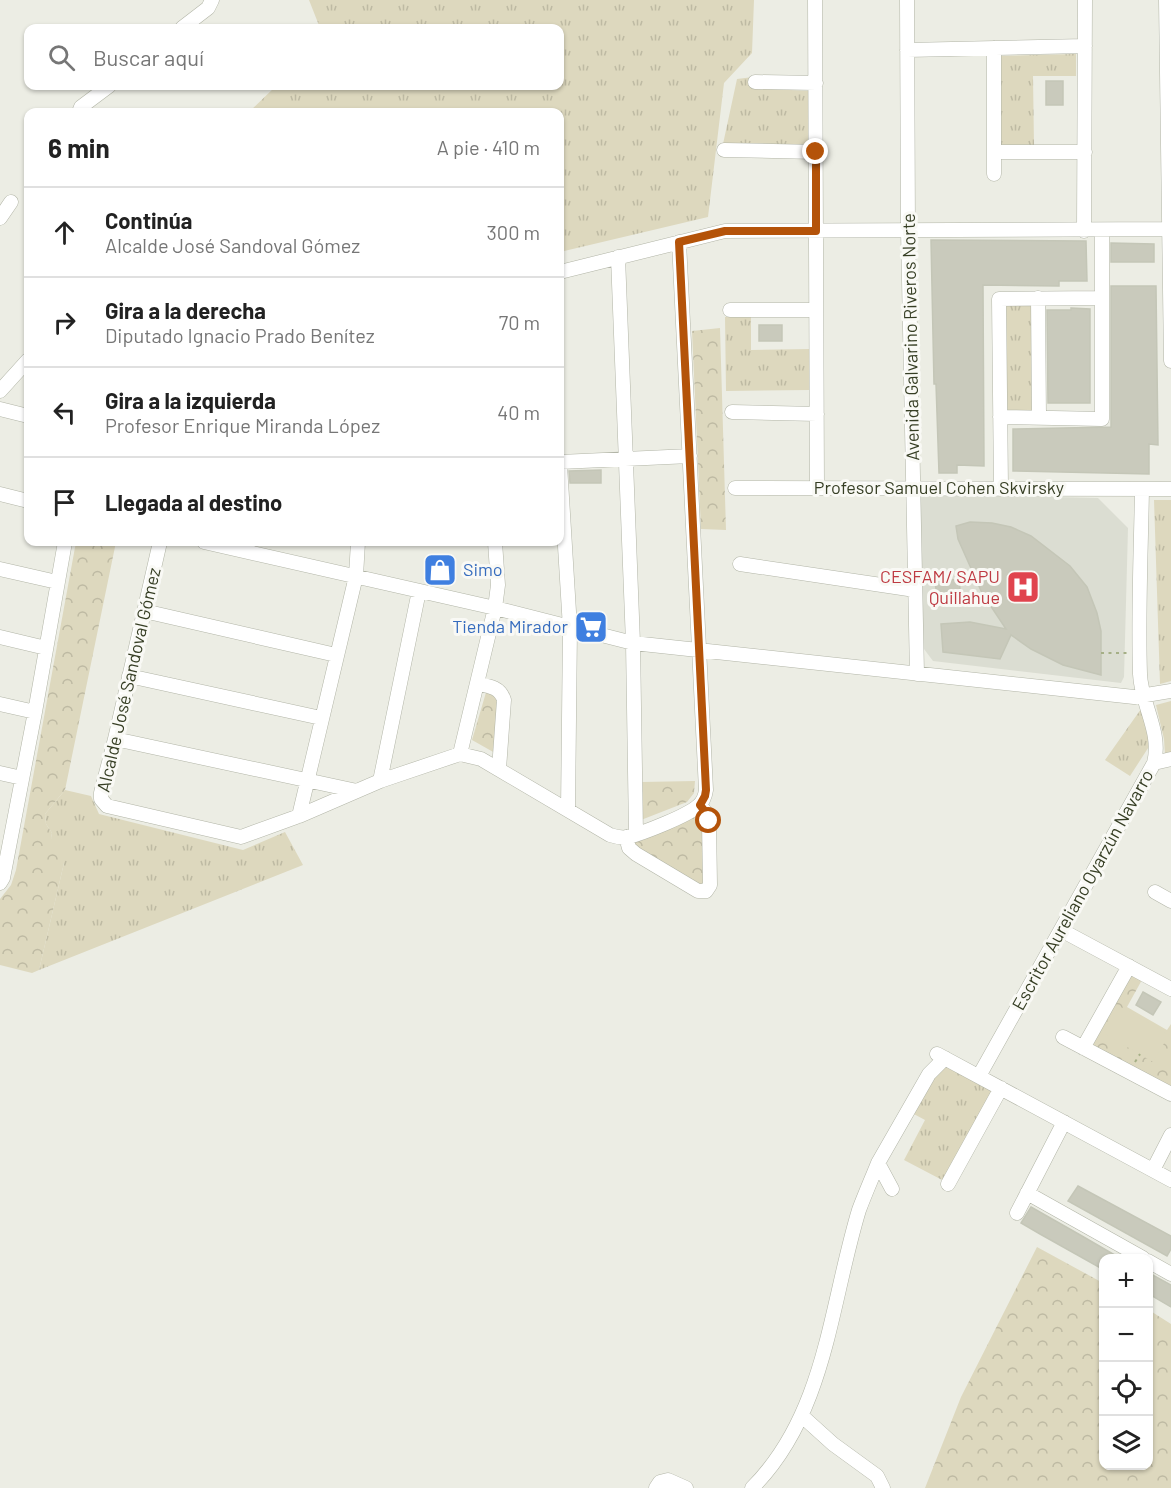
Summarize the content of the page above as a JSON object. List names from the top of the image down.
{
  "streets": {
    "street": [
      "Avenida Galvarino Riveros Norte",
      "Profesor Samuel Cohen Skvirsky",
      "Alcalde José Sandoval Gómez",
      "Escritor Aureliano Oyarzún Navarro"
    ]
  },
  "crossings": [
    ["Avenida Galvarino Riveros Norte", "Profesor Samuel Cohen Skvirsky"],
    ["Profesor Samuel Cohen Skvirsky", "Escritor Aureliano Oyarzún Navarro"]
  ],
  "places": {
    "shop": ["Simo"],
    "hospital": ["CESFAM/ SAPU Quillahue"],
    "supermarket": ["Tienda Mirador"]
  },
  "page": {
    "search": "Buscar aquí",
    "heading": ["6 min", "A pie · 410 m"],
    "list": [
      ["Continúa", "Alcalde José Sandoval Gómez", "300 m"],
      ["Gira a la derecha", "Diputado Ignacio Prado Benítez", "70 m"],
      ["Gira a la izquierda", "Profesor Enrique Miranda López", "40 m"],
      "Llegada al destino"
    ],
    "map_buttons": ["+", "−"]
  }
}
